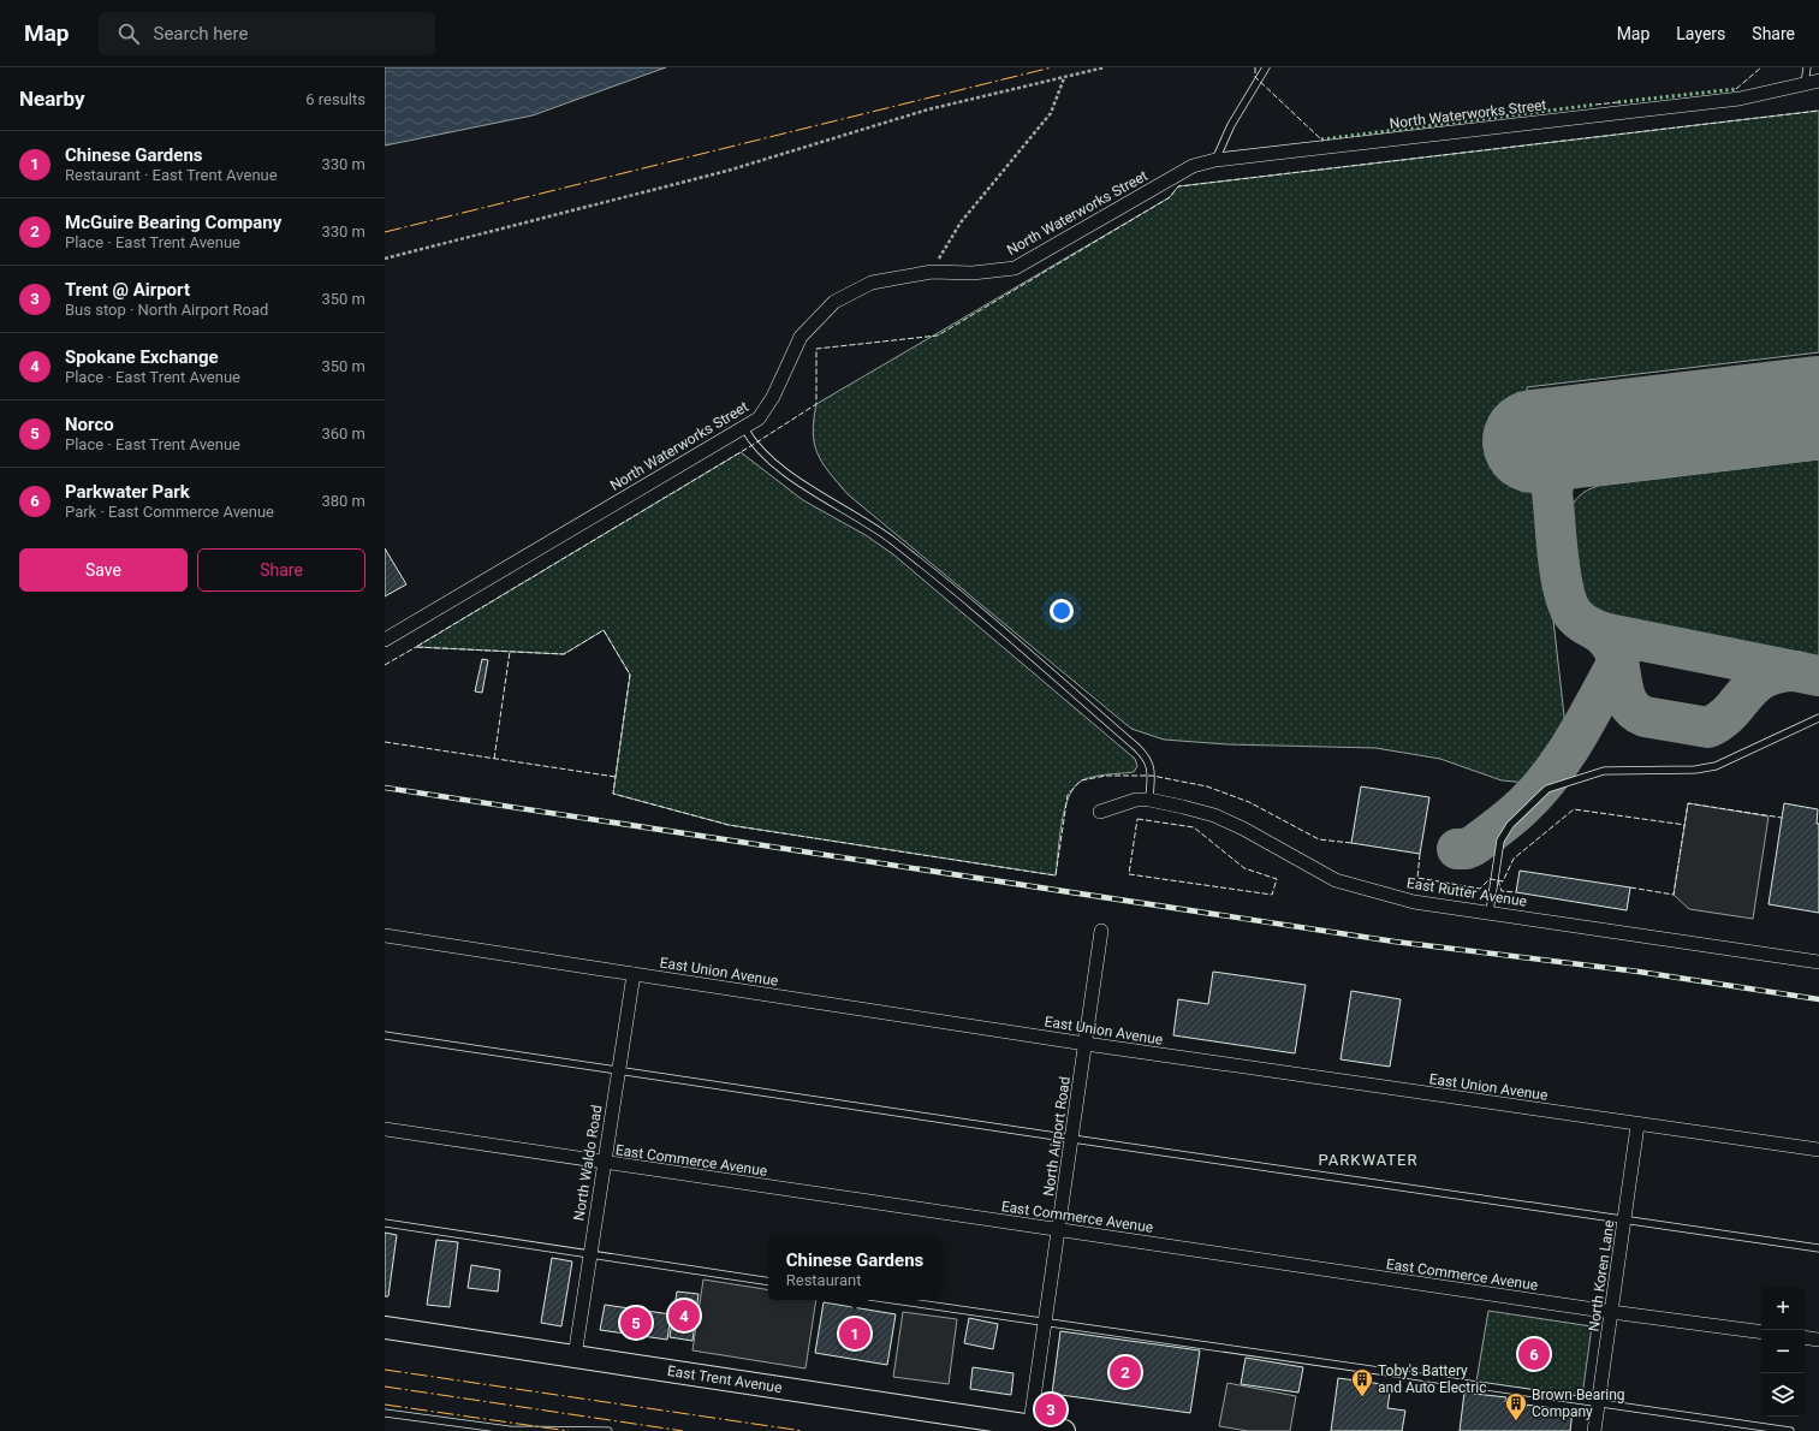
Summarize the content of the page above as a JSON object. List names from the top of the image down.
{
  "streets": {
    "main road": ["East Trent Avenue"],
    "street": [
      "North Waterworks Street",
      "East Rutter Avenue",
      "East Union Avenue",
      "North Airport Road",
      "East Commerce Avenue",
      "North Waldo Road",
      "North Koren Lane"
    ]
  },
  "crossings": [
    ["East Union Avenue", "North Airport Road"],
    ["East Union Avenue", "North Waldo Road"],
    ["East Union Avenue", "North Koren Lane"],
    ["North Airport Road", "East Commerce Avenue"],
    ["North Airport Road", "East Trent Avenue"],
    ["East Commerce Avenue", "North Waldo Road"],
    ["East Commerce Avenue", "North Koren Lane"],
    ["North Waldo Road", "East Trent Avenue"]
  ],
  "districts": ["PARKWATER"],
  "places": {
    "building": ["Toby's Battery and Auto Electric", "Brown Bearing Company"]
  },
  "page": {
    "header": "Map",
    "search": "Search here",
    "nav": ["Map", "Layers", "Share"],
    "heading": ["Nearby", "6 results"],
    "list": [
      {
        "mark": "1",
        "name": "Chinese Gardens",
        "note": "Restaurant · East Trent Avenue",
        "value": "330 m"
      },
      {
        "mark": "2",
        "name": "McGuire Bearing Company",
        "note": "Place · East Trent Avenue",
        "value": "330 m"
      },
      {
        "mark": "3",
        "name": "Trent @ Airport",
        "note": "Bus stop · North Airport Road",
        "value": "350 m"
      },
      {
        "mark": "4",
        "name": "Spokane Exchange",
        "note": "Place · East Trent Avenue",
        "value": "350 m"
      },
      {
        "mark": "5",
        "name": "Norco",
        "note": "Place · East Trent Avenue",
        "value": "360 m"
      },
      {
        "mark": "6",
        "name": "Parkwater Park",
        "note": "Park · East Commerce Avenue",
        "value": "380 m"
      }
    ],
    "buttons": ["Save", "Share"],
    "popup": ["Chinese Gardens", "Restaurant"],
    "map_buttons": ["+", "−"],
    "pins": [
      "4",
      "5",
      "1",
      "6",
      "2",
      "3"
    ]
  }
}
